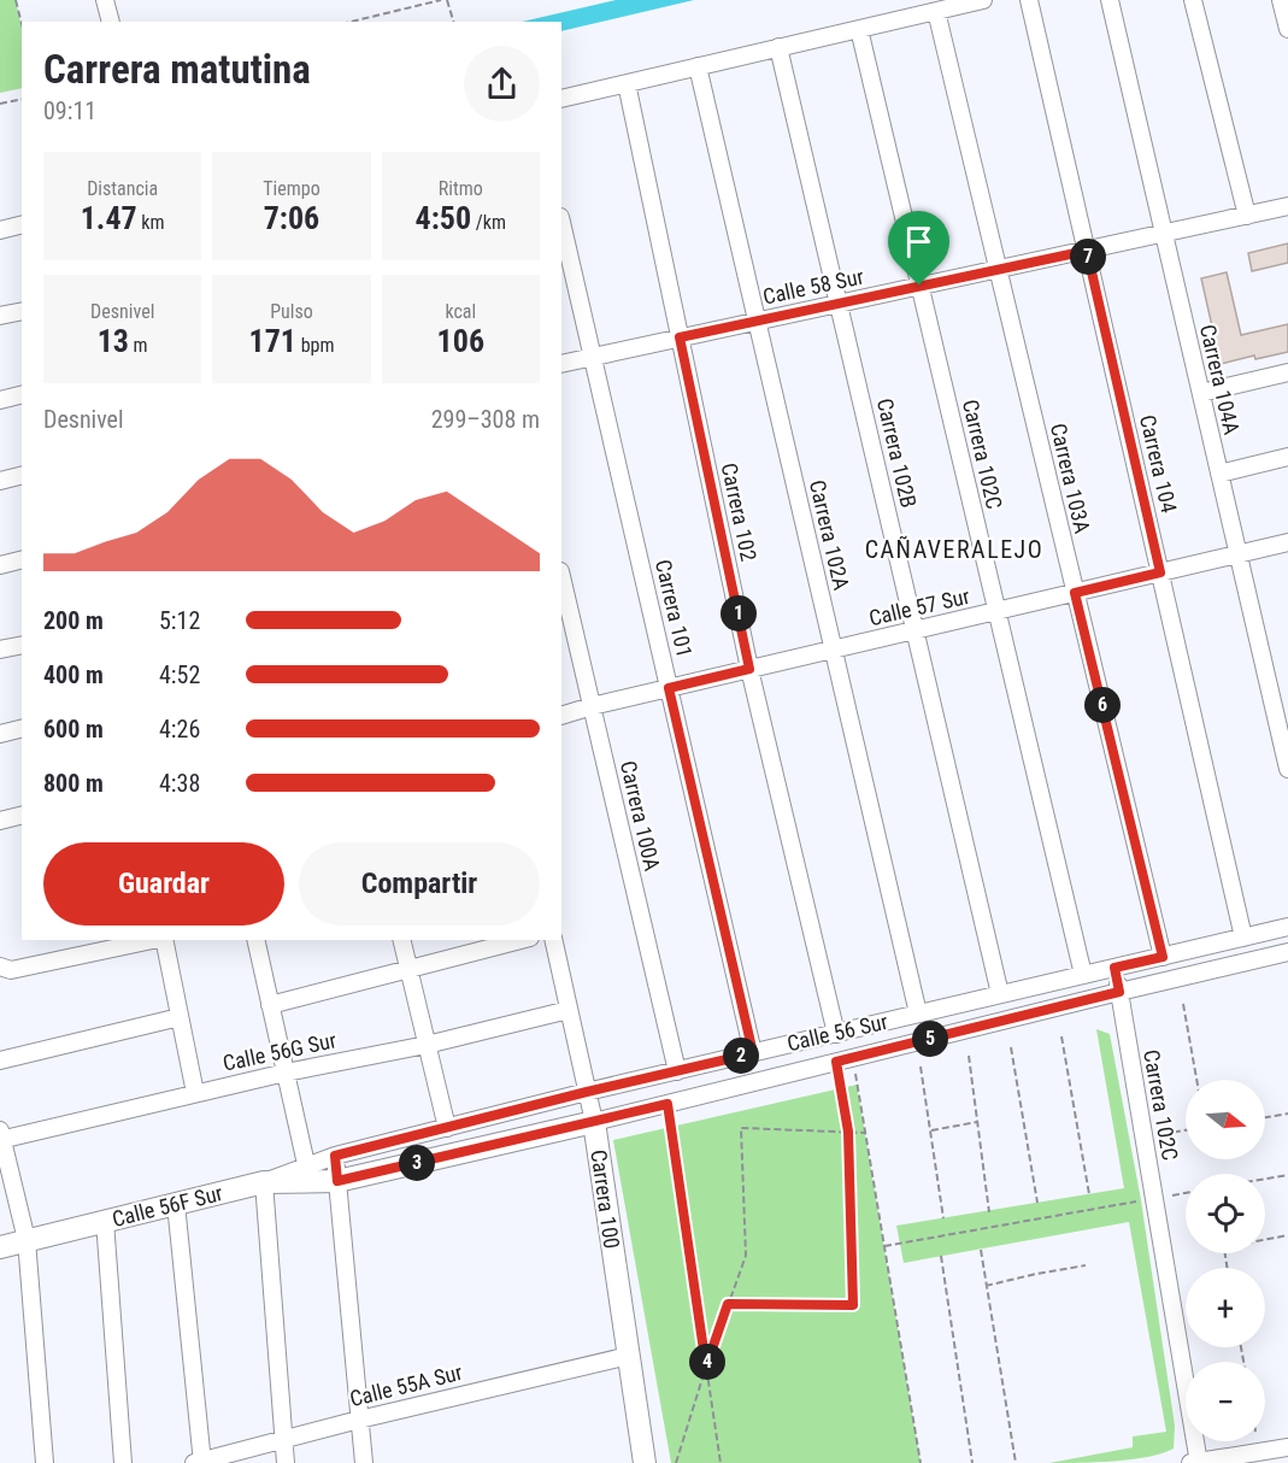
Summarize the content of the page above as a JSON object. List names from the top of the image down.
{
  "streets": {
    "street": [
      "Calle 58 Sur",
      "Carrera 104A",
      "Carrera 102B",
      "Carrera 102C",
      "Carrera 104",
      "Carrera 103A",
      "Carrera 102",
      "Carrera 102A",
      "Calle 57 Sur",
      "Carrera 101",
      "Carrera 100A",
      "Calle 56 Sur",
      "Calle 56G Sur",
      "Carrera 100",
      "Calle 56F Sur",
      "Calle 55A Sur"
    ]
  },
  "crossings": [
    ["Calle 58 Sur", "Carrera 104A"],
    ["Calle 58 Sur", "Carrera 102B"],
    ["Calle 58 Sur", "Carrera 102C"],
    ["Calle 58 Sur", "Carrera 104"],
    ["Calle 58 Sur", "Carrera 103A"],
    ["Calle 58 Sur", "Carrera 102"],
    ["Calle 58 Sur", "Carrera 102A"],
    ["Calle 58 Sur", "Carrera 101"],
    ["Carrera 104A", "Calle 57 Sur"],
    ["Carrera 102B", "Calle 57 Sur"],
    ["Carrera 102B", "Calle 56 Sur"],
    ["Carrera 102C", "Calle 57 Sur"],
    ["Carrera 102C", "Calle 56 Sur"],
    ["Carrera 104", "Calle 57 Sur"],
    ["Carrera 104", "Calle 56 Sur"],
    ["Carrera 103A", "Calle 57 Sur"],
    ["Carrera 103A", "Calle 56 Sur"],
    ["Carrera 102", "Calle 57 Sur"],
    ["Carrera 102", "Calle 56 Sur"],
    ["Carrera 102A", "Calle 57 Sur"],
    ["Carrera 102A", "Calle 56 Sur"],
    ["Calle 57 Sur", "Carrera 101"],
    ["Calle 57 Sur", "Carrera 100A"],
    ["Carrera 101", "Calle 56 Sur"],
    ["Carrera 100A", "Calle 56 Sur"],
    ["Calle 56 Sur", "Carrera 100"],
    ["Calle 56 Sur", "Calle 56F Sur"],
    ["Calle 56G Sur", "Carrera 100"],
    ["Carrera 100", "Calle 55A Sur"]
  ],
  "districts": ["CAÑAVERALEJO"],
  "north": "right",
  "page": {
    "heading": ["Carrera matutina", "09:11"],
    "stats": [
      ["Distancia", "1.47 km"],
      ["Tiempo", "7:06"],
      ["Ritmo", "4:50 /km"],
      ["Desnivel", "13 m"],
      ["Pulso", "171 bpm"],
      ["kcal", "106"]
    ],
    "pins": [
      "7",
      "1",
      "6",
      "5",
      "2",
      "3",
      "4"
    ],
    "chart": ["Desnivel", "299–308 m"],
    "list": [
      {
        "name": "200 m",
        "note": "5:12"
      },
      {
        "name": "400 m",
        "note": "4:52"
      },
      {
        "name": "600 m",
        "note": "4:26"
      },
      {
        "name": "800 m",
        "note": "4:38"
      }
    ],
    "buttons": ["Guardar", "Compartir"],
    "map_buttons": ["+", "−"]
  }
}
